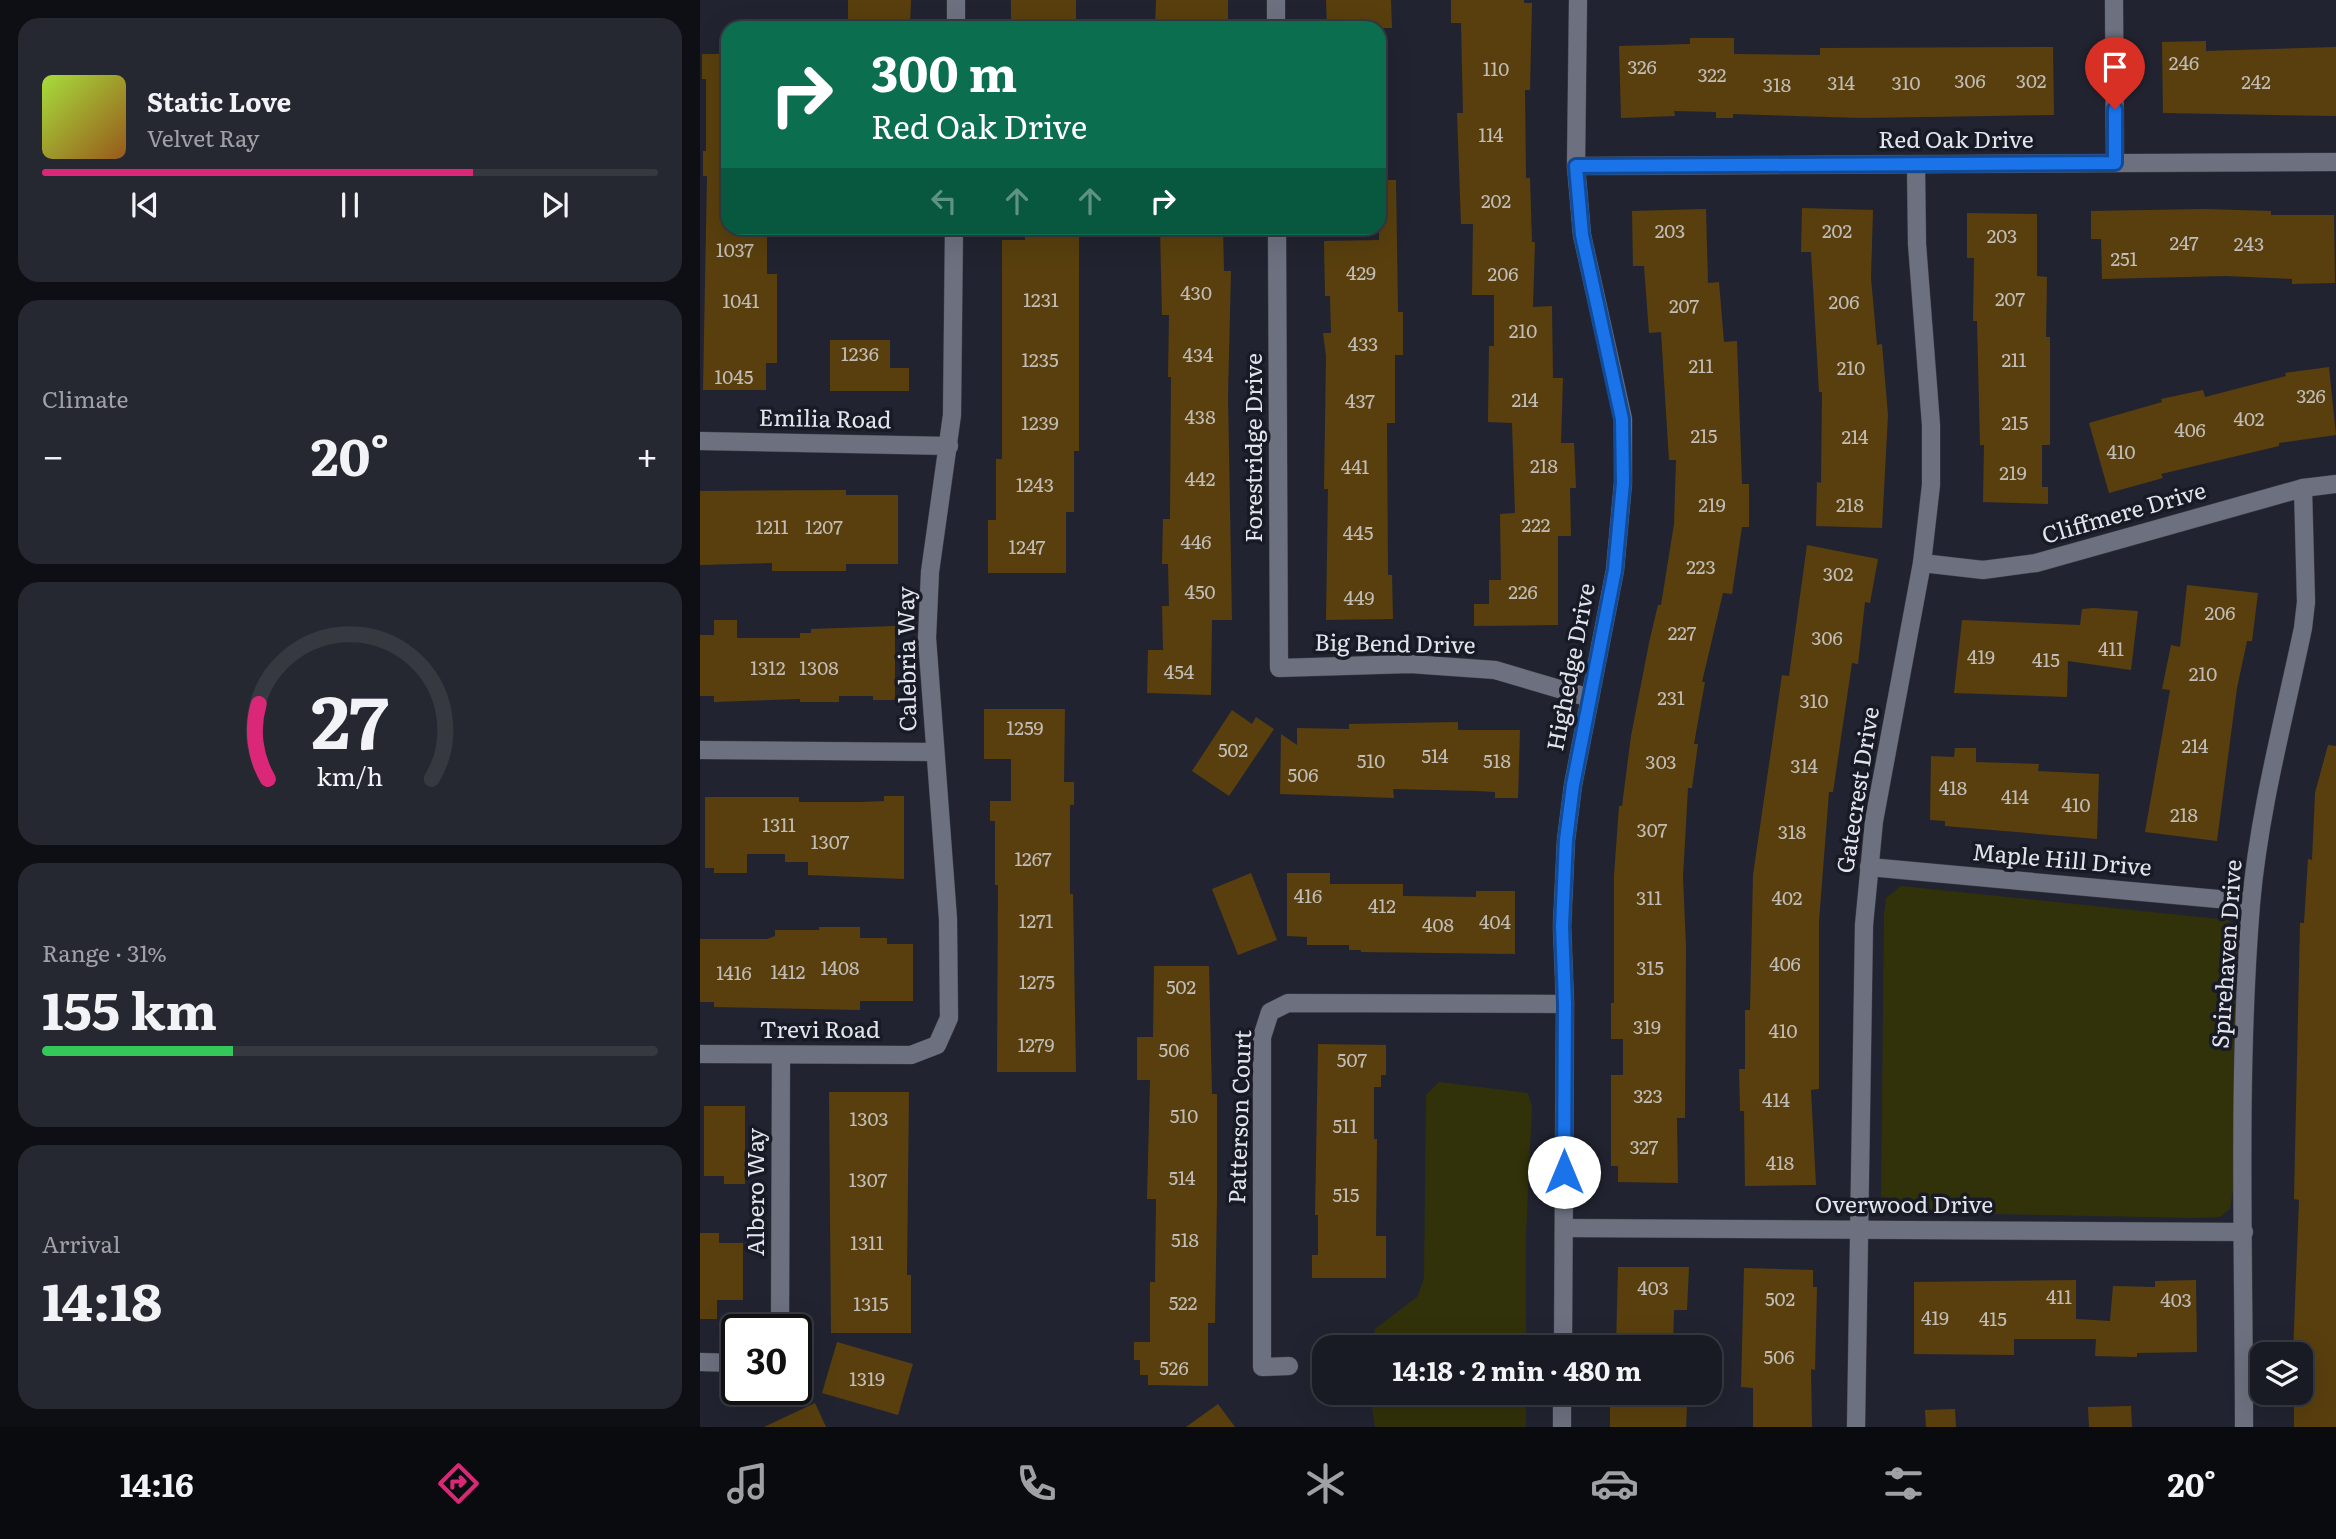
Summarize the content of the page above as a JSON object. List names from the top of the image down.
{
  "streets": {
    "street": [
      "Red Oak Drive",
      "Emilia Road",
      "Forestridge Drive",
      "Cliffmere Drive",
      "Big Bend Drive",
      "Calebria Way",
      "Highedge Drive",
      "Gatecrest Drive",
      "Maple Hill Drive",
      "Spirehaven Drive",
      "Trevi Road",
      "Patterson Court",
      "Albero Way",
      "Overwood Drive"
    ]
  },
  "crossings": [
    ["Red Oak Drive", "Highedge Drive"],
    ["Red Oak Drive", "Gatecrest Drive"],
    ["Emilia Road", "Calebria Way"],
    ["Forestridge Drive", "Big Bend Drive"],
    ["Cliffmere Drive", "Gatecrest Drive"],
    ["Cliffmere Drive", "Spirehaven Drive"],
    ["Big Bend Drive", "Highedge Drive"],
    ["Calebria Way", "Trevi Road"],
    ["Highedge Drive", "Patterson Court"],
    ["Highedge Drive", "Overwood Drive"],
    ["Gatecrest Drive", "Maple Hill Drive"],
    ["Gatecrest Drive", "Overwood Drive"],
    ["Maple Hill Drive", "Spirehaven Drive"],
    ["Spirehaven Drive", "Overwood Drive"],
    ["Trevi Road", "Albero Way"]
  ],
  "house_numbers": [
    "246",
    "326",
    "110",
    "322",
    "306",
    "302",
    "242",
    "314",
    "310",
    "318",
    "114",
    "202",
    "203",
    "202",
    "203",
    "247",
    "243",
    "1037",
    "251",
    "429",
    "206",
    "430",
    "207",
    "1231",
    "1041",
    "206",
    "207",
    "210",
    "433",
    "1236",
    "434",
    "1235",
    "211",
    "211",
    "210",
    "1045",
    "326",
    "214",
    "437",
    "438",
    "402",
    "1239",
    "215",
    "406",
    "215",
    "214",
    "410",
    "218",
    "441",
    "219",
    "442",
    "1243",
    "219",
    "218",
    "222",
    "1211",
    "1207",
    "445",
    "446",
    "1247",
    "223",
    "302",
    "450",
    "226",
    "449",
    "206",
    "227",
    "306",
    "411",
    "419",
    "415",
    "1312",
    "1308",
    "454",
    "210",
    "231",
    "310",
    "1259",
    "214",
    "502",
    "514",
    "510",
    "518",
    "303",
    "314",
    "506",
    "418",
    "414",
    "410",
    "218",
    "1311",
    "307",
    "318",
    "1307",
    "1267",
    "416",
    "311",
    "402",
    "412",
    "1271",
    "404",
    "408",
    "406",
    "1408",
    "315",
    "1412",
    "1416",
    "1275",
    "502",
    "319",
    "410",
    "1279",
    "506",
    "507",
    "323",
    "414",
    "510",
    "1303",
    "511",
    "327",
    "418",
    "514",
    "1307",
    "515",
    "518",
    "1311",
    "403",
    "411",
    "502",
    "403",
    "522",
    "1315",
    "419",
    "415",
    "506",
    "526",
    "1319"
  ],
  "page": {
    "turn": ["300 m", "Red Oak Drive"],
    "song": ["Static Love", "Velvet Ray"],
    "tile": [
      "Climate",
      ["Range · 31%", "155 km"],
      ["Arrival", "14:18"]
    ],
    "heat": ["−", "20°", "+"],
    "limit": "30",
    "trip": "14:18 · 2 min · 480 m",
    "tabs": ["14:16", "20°"],
    "gauge": ["27", "km/h"]
  }
}
